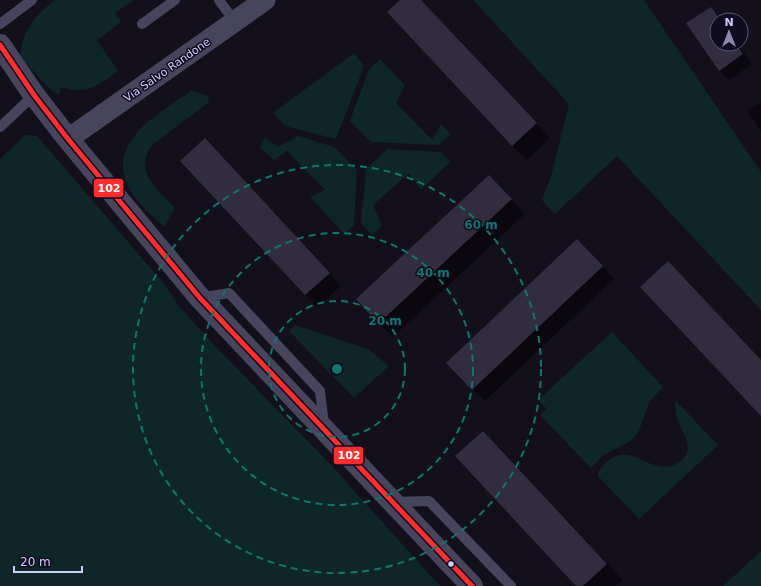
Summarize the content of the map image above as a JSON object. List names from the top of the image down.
{
  "streets": {
    "street": ["Via Salvo Randone"]
  },
  "lines": ["transit line 102"],
  "scale_bar": "20 m",
  "north": "top",
  "rings": ["60 m", "40 m", "20 m"]
}
